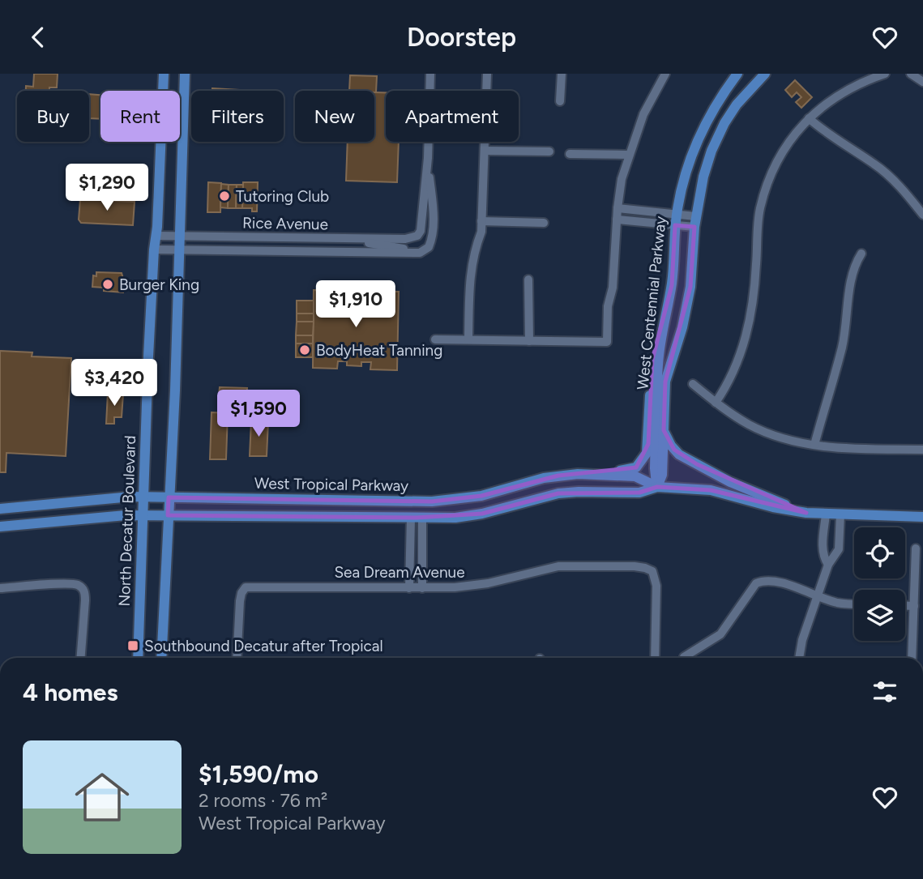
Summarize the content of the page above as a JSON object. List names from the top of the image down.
{
  "streets": {
    "main road": ["West Centennial Parkway", "West Tropical Parkway", "North Decatur Boulevard"],
    "street": ["Rice Avenue", "Sea Dream Avenue"]
  },
  "crossings": [
    ["Rice Avenue", "North Decatur Boulevard"],
    ["West Centennial Parkway", "West Tropical Parkway"],
    ["West Tropical Parkway", "North Decatur Boulevard"]
  ],
  "places": {
    "other": ["Tutoring Club", "Burger King", "BodyHeat Tanning"],
    "transit": ["Southbound Decatur after Tropical"]
  },
  "page": {
    "header": "Doorstep",
    "chip": [
      "Buy",
      "Rent",
      "Filters",
      "New",
      "Apartment"
    ],
    "price": [
      "$1,290",
      "$1,910",
      "$3,420",
      "$1,590"
    ],
    "heading": "4 homes",
    "list": [
      {
        "name": "$1,590/mo",
        "note": "2 rooms · 76 m² · West Tropical Parkway"
      }
    ]
  }
}
